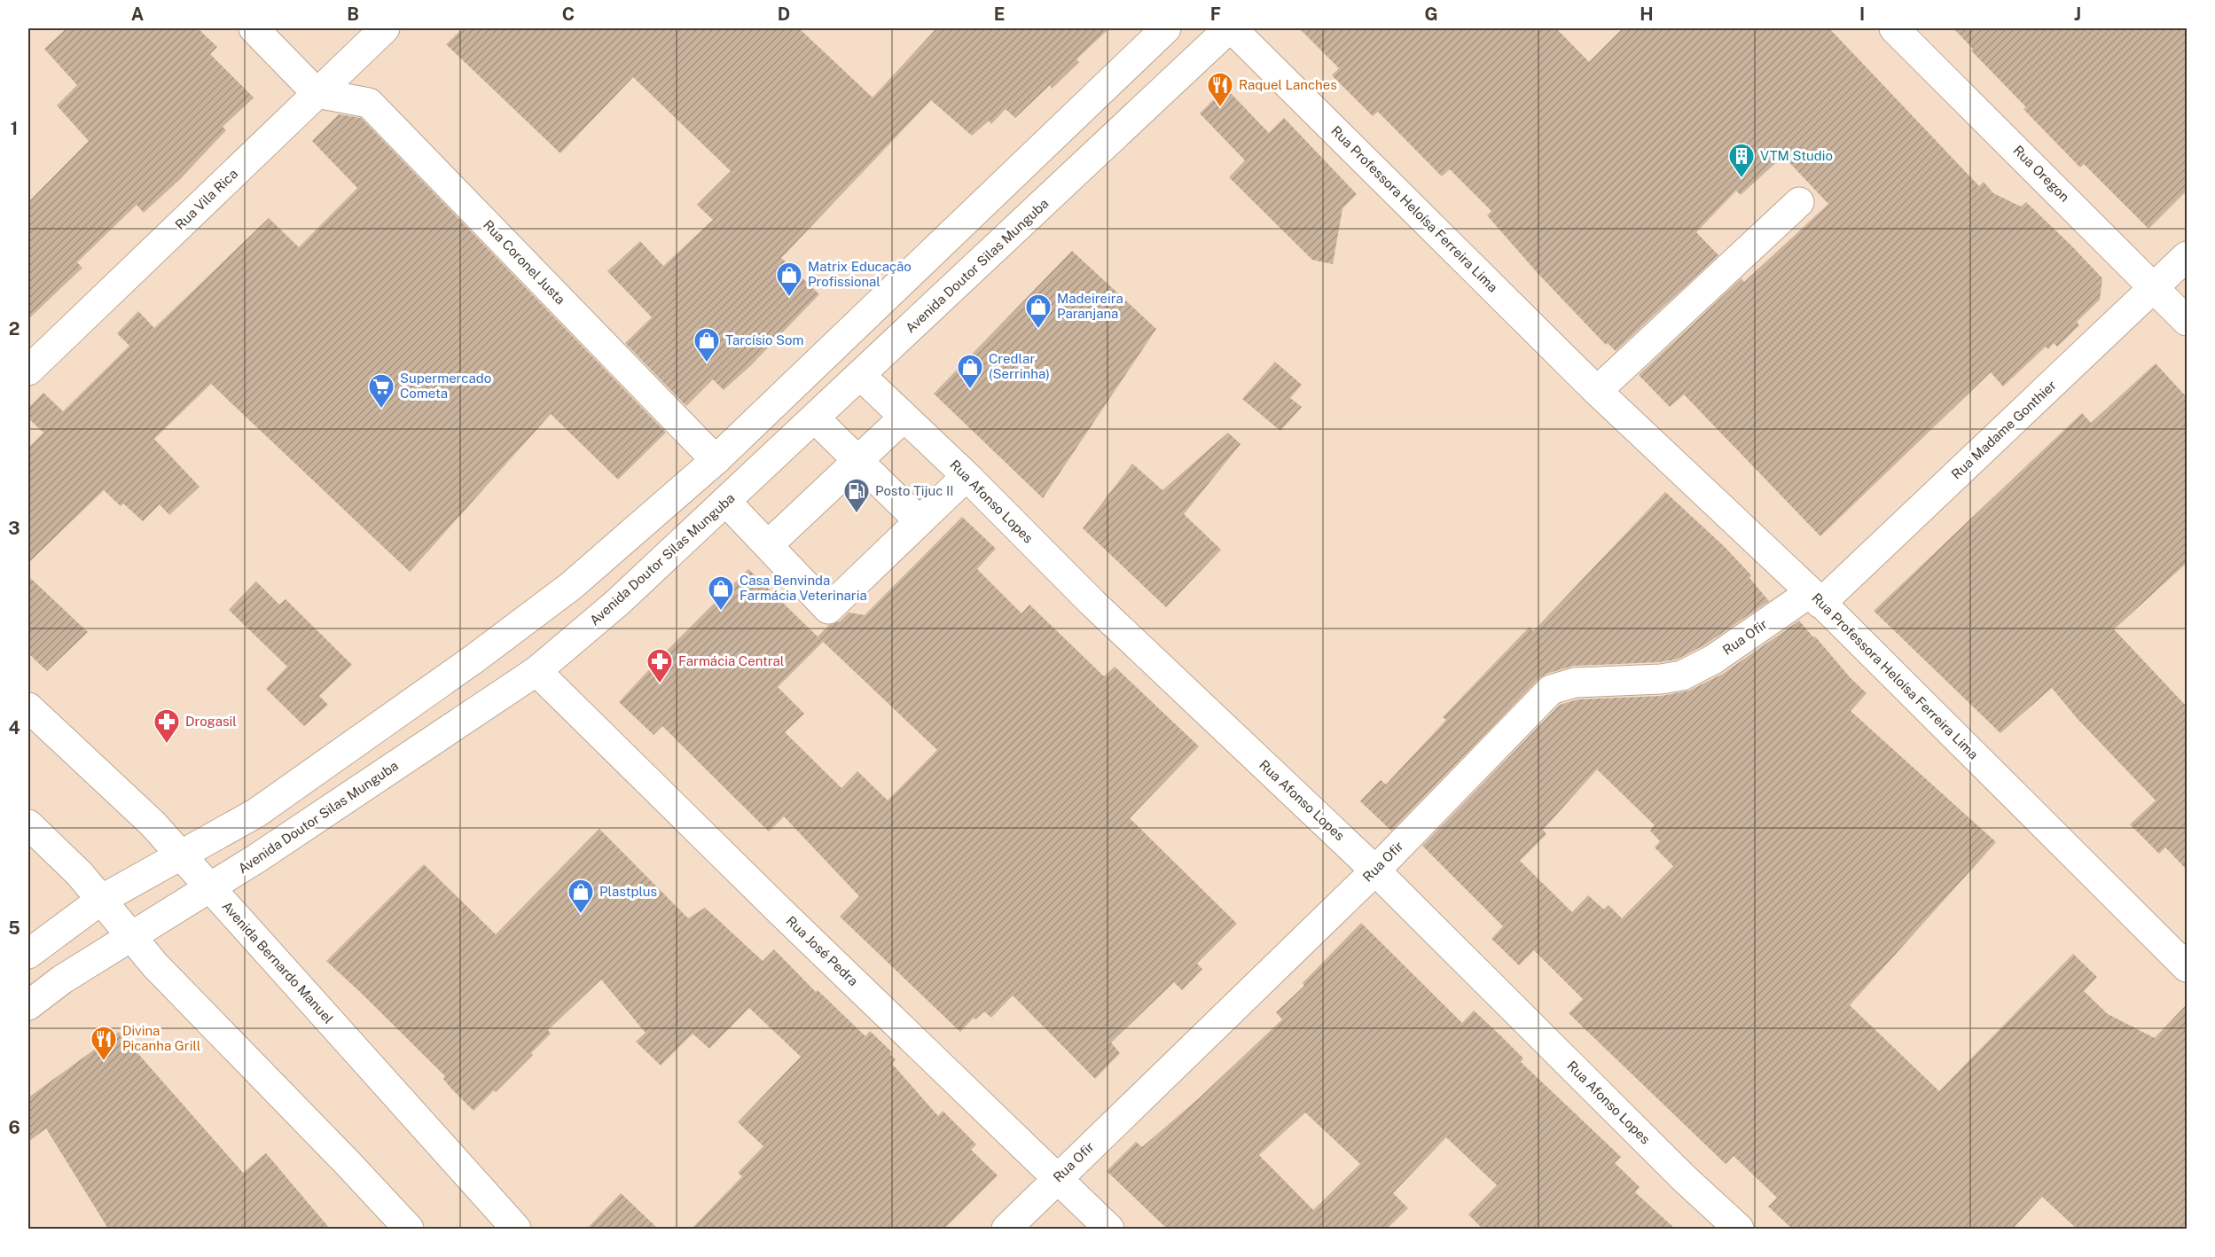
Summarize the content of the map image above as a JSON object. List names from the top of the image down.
{
  "streets": {
    "street": [
      "Rua Oregon",
      "Rua Vila Rica",
      "Rua Professora Heloísa Ferreira Lima",
      "Rua Coronel Justa",
      "Avenida Doutor Silas Munguba",
      "Rua Madame Gonthier",
      "Rua Afonso Lopes",
      "Rua Ofir",
      "Rua José Pedra",
      "Avenida Bernardo Manuel"
    ]
  },
  "crossings": [
    ["Rua Oregon", "Rua Madame Gonthier"],
    ["Rua Vila Rica", "Rua Coronel Justa"],
    ["Rua Professora Heloísa Ferreira Lima", "Avenida Doutor Silas Munguba"],
    ["Rua Professora Heloísa Ferreira Lima", "Rua Madame Gonthier"],
    ["Rua Professora Heloísa Ferreira Lima", "Rua Ofir"],
    ["Avenida Doutor Silas Munguba", "Rua Afonso Lopes"],
    ["Avenida Doutor Silas Munguba", "Rua José Pedra"],
    ["Avenida Doutor Silas Munguba", "Avenida Bernardo Manuel"],
    ["Rua Madame Gonthier", "Rua Ofir"],
    ["Rua Afonso Lopes", "Rua Ofir"],
    ["Rua Ofir", "Rua José Pedra"]
  ],
  "places": {
    "restaurant": ["Raquel Lanches", "Divina Picanha Grill"],
    "building": ["VTM Studio"],
    "shop": [
      "Matrix Educação Profissional",
      "Madeireira Paranjana",
      "Tarcísio Som",
      "Credlar (Serrinha)",
      "Casa Benvinda Farmácia Veterinaria",
      "Plastplus"
    ],
    "supermarket": ["Supermercado Cometa"],
    "fuel station": ["Posto Tijuc II"],
    "pharmacy": ["Farmácia Central", "Drogasil"]
  },
  "grid": {
    "columns": [
      "A",
      "B",
      "C",
      "D",
      "E",
      "F",
      "G",
      "H",
      "I",
      "J"
    ],
    "rows": [
      "1",
      "2",
      "3",
      "4",
      "5",
      "6"
    ]
  }
}
